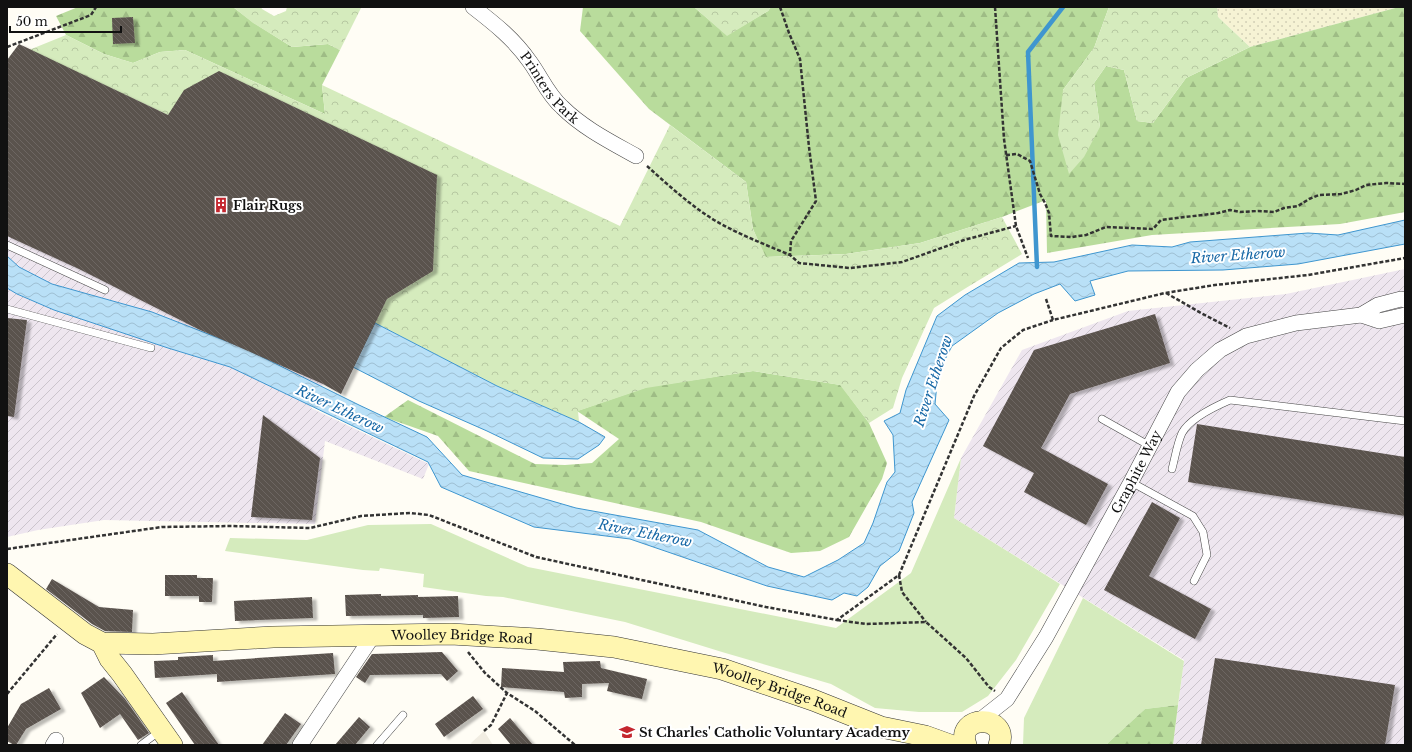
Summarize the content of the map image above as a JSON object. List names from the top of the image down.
{
  "streets": {
    "street": ["Printers Park", "Graphite Way", "Woolley Bridge Road"]
  },
  "crossings": [
    ["Graphite Way", "Woolley Bridge Road"]
  ],
  "water": ["River Etherow"],
  "places": {
    "building": ["Flair Rugs"],
    "school or university": ["St Charles' Catholic Voluntary Academy"]
  },
  "scale_bar": "50 m"
}
